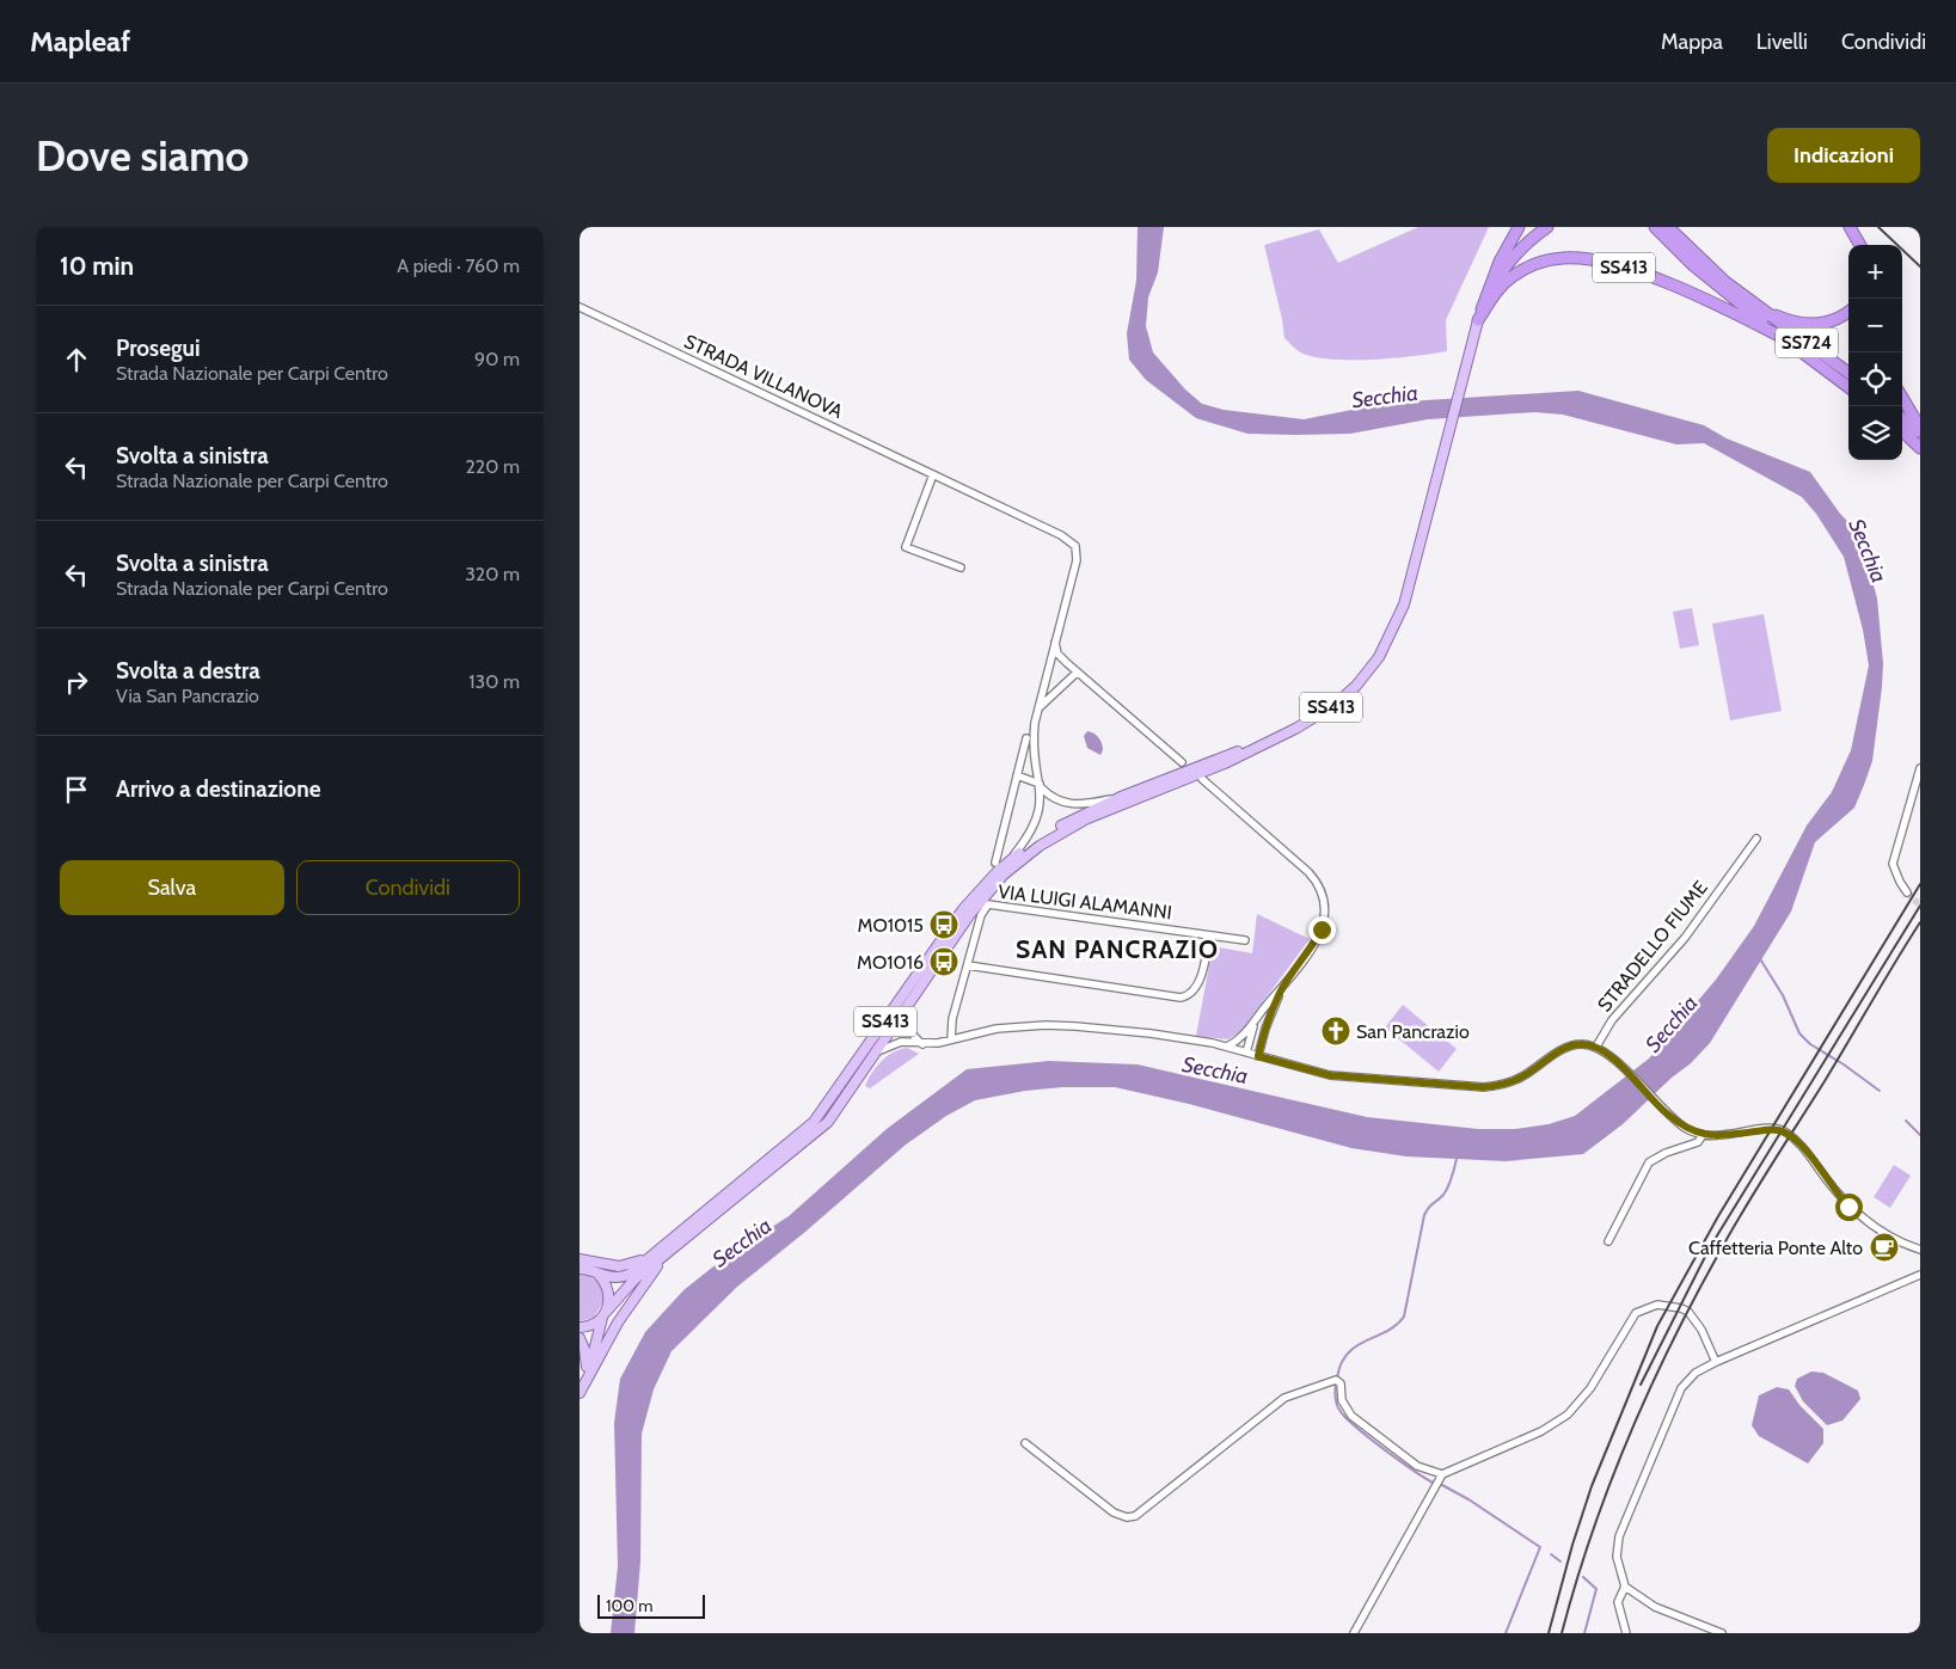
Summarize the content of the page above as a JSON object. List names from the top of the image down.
{
  "streets": {
    "highway": ["SS413", "SS724"],
    "street": ["STRADA VILLANOVA", "VIA LUIGI ALAMANNI", "STRADELLO FIUME"]
  },
  "crossings": [
    ["SS413", "SS724"]
  ],
  "districts": ["SAN PANCRAZIO"],
  "water": ["Secchia"],
  "places": {
    "bus stop": ["MO1015", "MO1016"],
    "church": ["San Pancrazio"],
    "cafe": ["Caffetteria Ponte Alto"]
  },
  "scale_bar": "100 m",
  "page": {
    "header": "Mapleaf",
    "nav": ["Mappa", "Livelli", "Condividi"],
    "buttons": [
      "Indicazioni",
      ["Salva", "Condividi"]
    ],
    "title": "Dove siamo",
    "heading": ["10 min", "A piedi · 760 m"],
    "map_buttons": ["+", "−"],
    "list": [
      ["Prosegui", "Strada Nazionale per Carpi Centro", "90 m"],
      ["Svolta a sinistra", "Strada Nazionale per Carpi Centro", "220 m"],
      ["Svolta a sinistra", "Strada Nazionale per Carpi Centro", "320 m"],
      ["Svolta a destra", "Via San Pancrazio", "130 m"],
      "Arrivo a destinazione"
    ],
    "scale": "100 m"
  }
}
